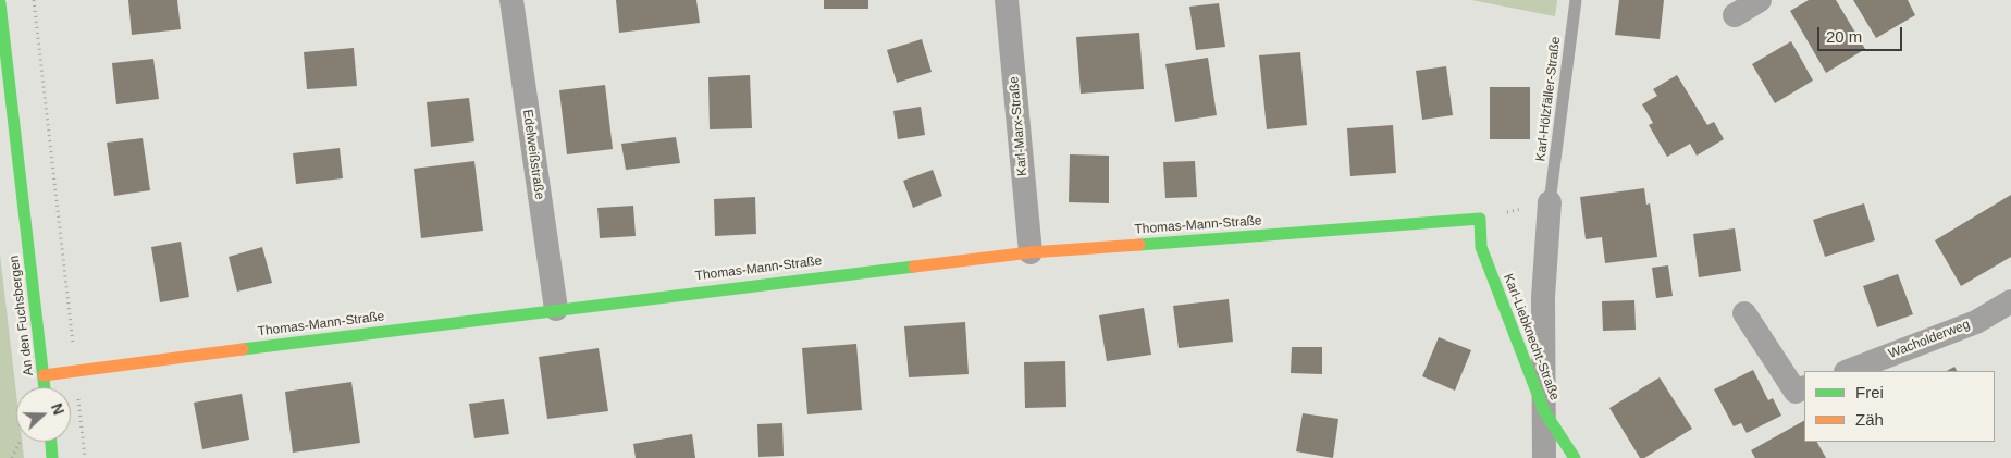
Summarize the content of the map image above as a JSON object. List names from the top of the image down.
{
  "streets": {
    "street": [
      "Karl-Marx-Straße",
      "Edelweißstraße",
      "Thomas-Mann-Straße",
      "An den Fuchsbergen",
      "Karl-Liebknecht-Straße",
      "Wacholderweg"
    ],
    "lane": ["Karl-Hölzfäller-Straße"]
  },
  "crossings": [
    ["Karl-Marx-Straße", "Thomas-Mann-Straße"],
    ["Edelweißstraße", "Thomas-Mann-Straße"],
    ["Thomas-Mann-Straße", "An den Fuchsbergen"],
    ["Thomas-Mann-Straße", "Karl-Liebknecht-Straße"]
  ],
  "legend": ["Frei", "Zäh"],
  "scale_bar": "20 m",
  "north": "right"
}
